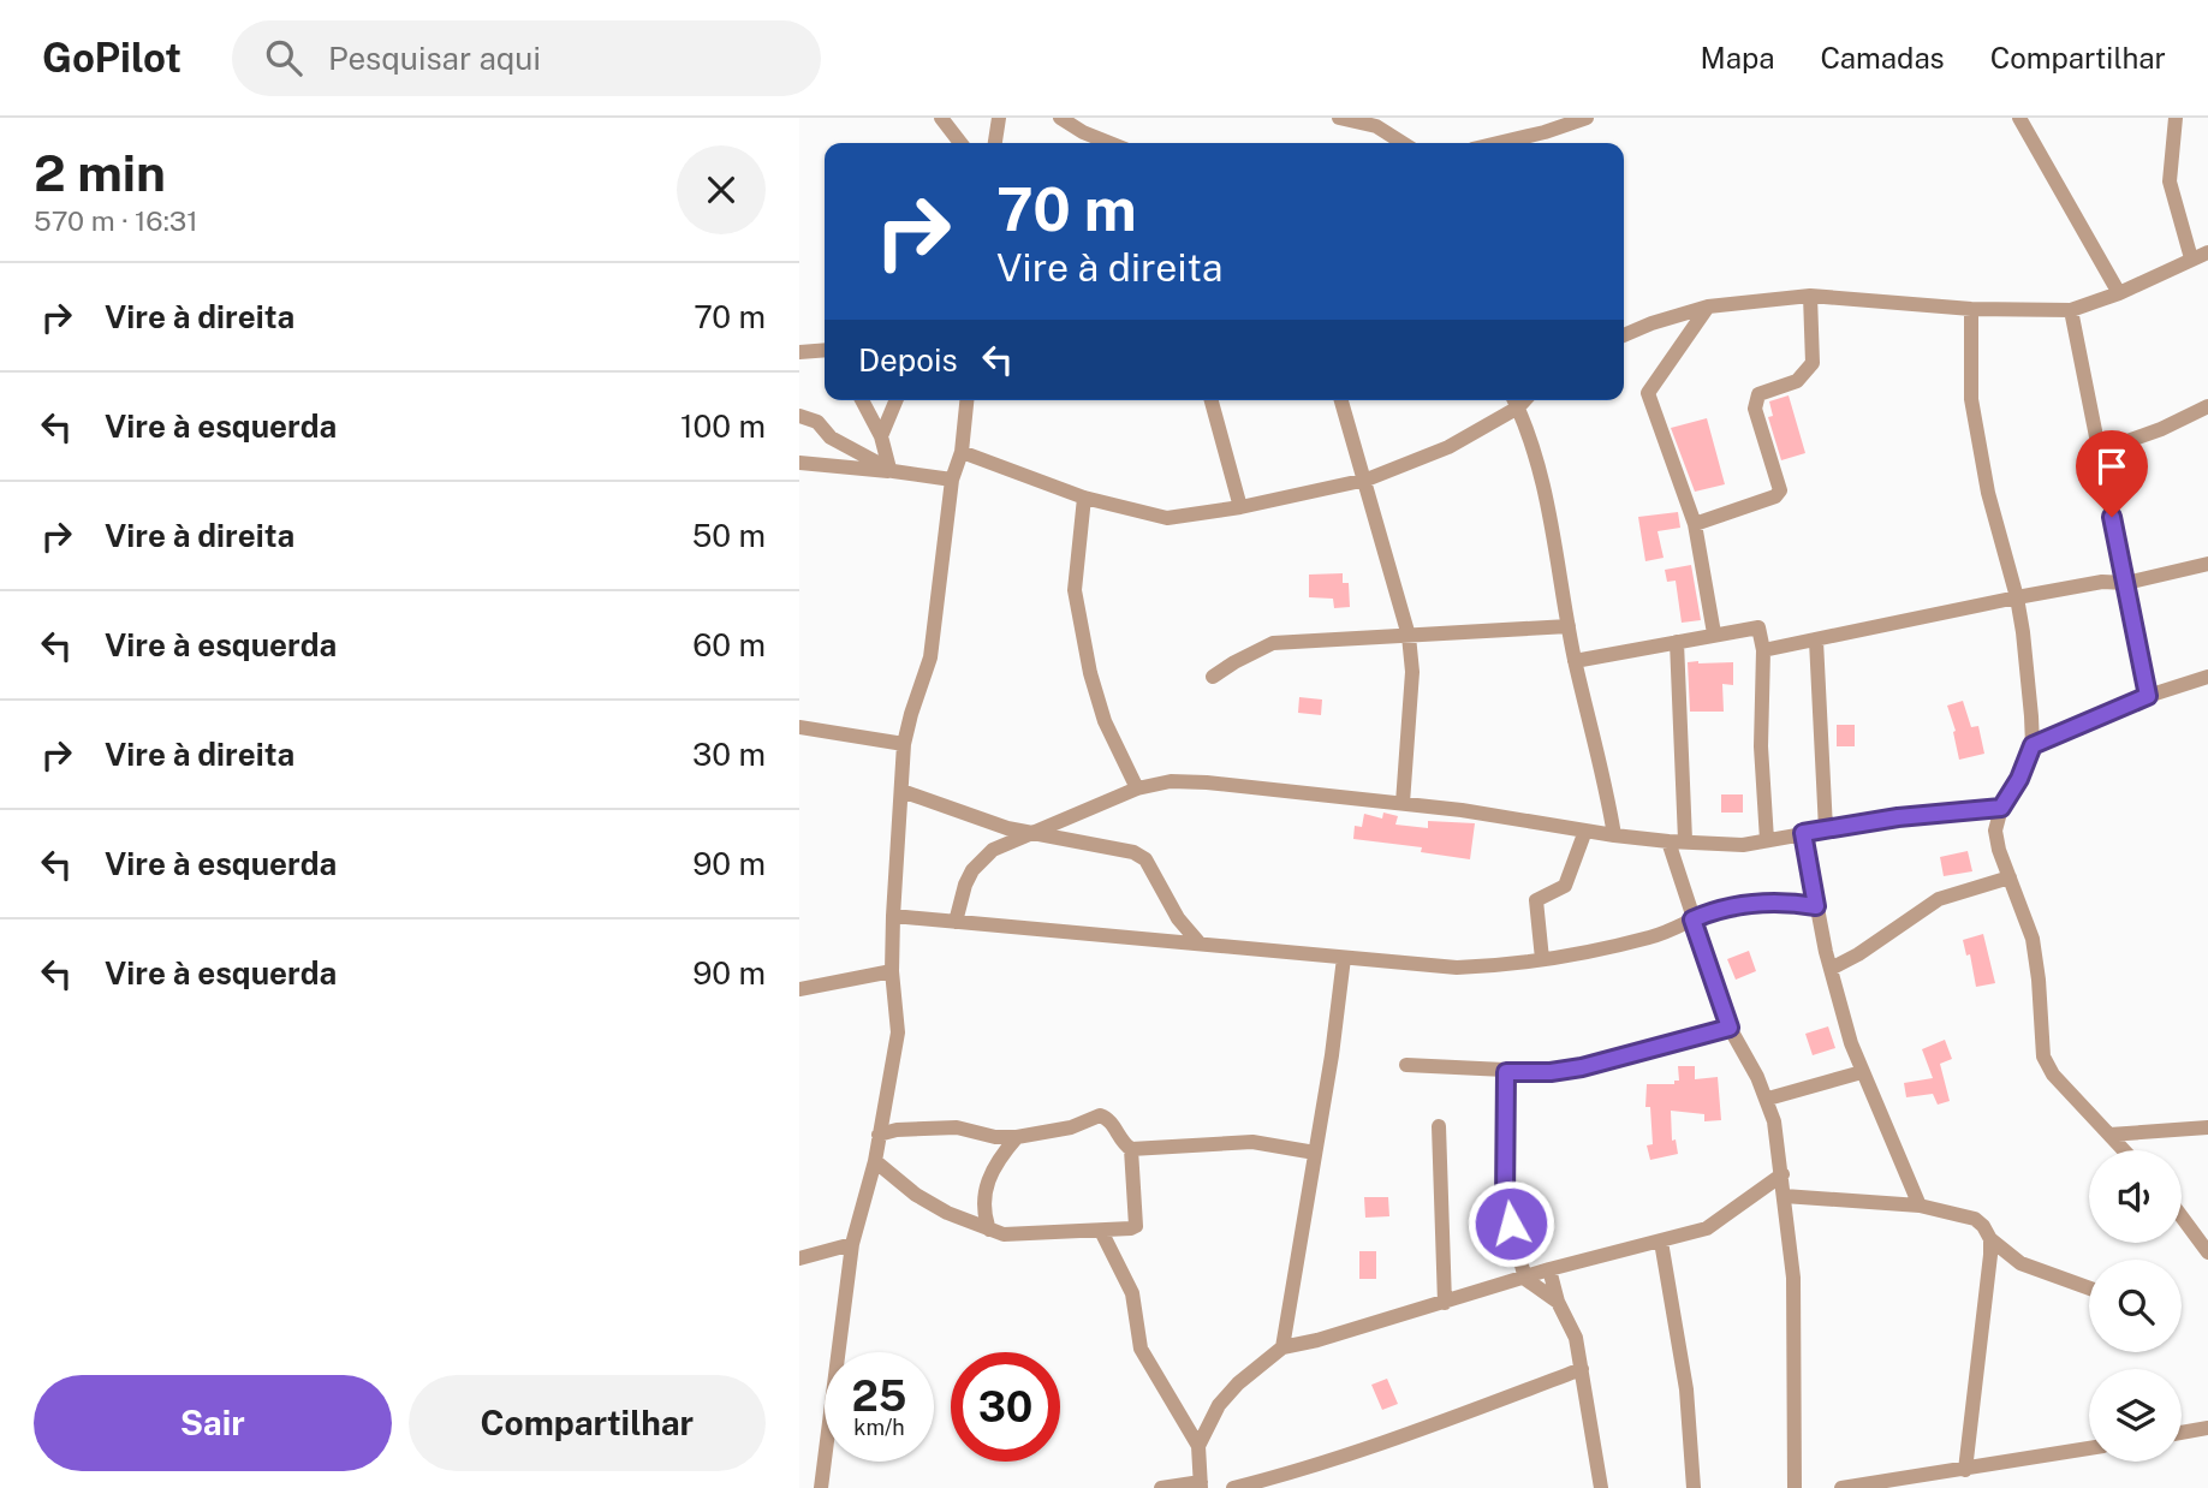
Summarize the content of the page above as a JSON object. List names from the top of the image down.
{
  "page": {
    "header": "GoPilot",
    "search": "Pesquisar aqui",
    "nav": ["Mapa", "Camadas", "Compartilhar"],
    "heading": ["2 min", "570 m · 16:31"],
    "turn": ["70 m", "Vire à direita"],
    "list": [
      {
        "name": "Vire à direita",
        "value": "70 m"
      },
      {
        "name": "Vire à esquerda",
        "value": "100 m"
      },
      {
        "name": "Vire à direita",
        "value": "50 m"
      },
      {
        "name": "Vire à esquerda",
        "value": "60 m"
      },
      {
        "name": "Vire à direita",
        "value": "30 m"
      },
      {
        "name": "Vire à esquerda",
        "value": "90 m"
      },
      {
        "name": "Vire à esquerda",
        "value": "90 m"
      }
    ],
    "then": "Depois",
    "speed": "25 km/h",
    "limit": "30",
    "buttons": ["Sair", "Compartilhar"]
  }
}
